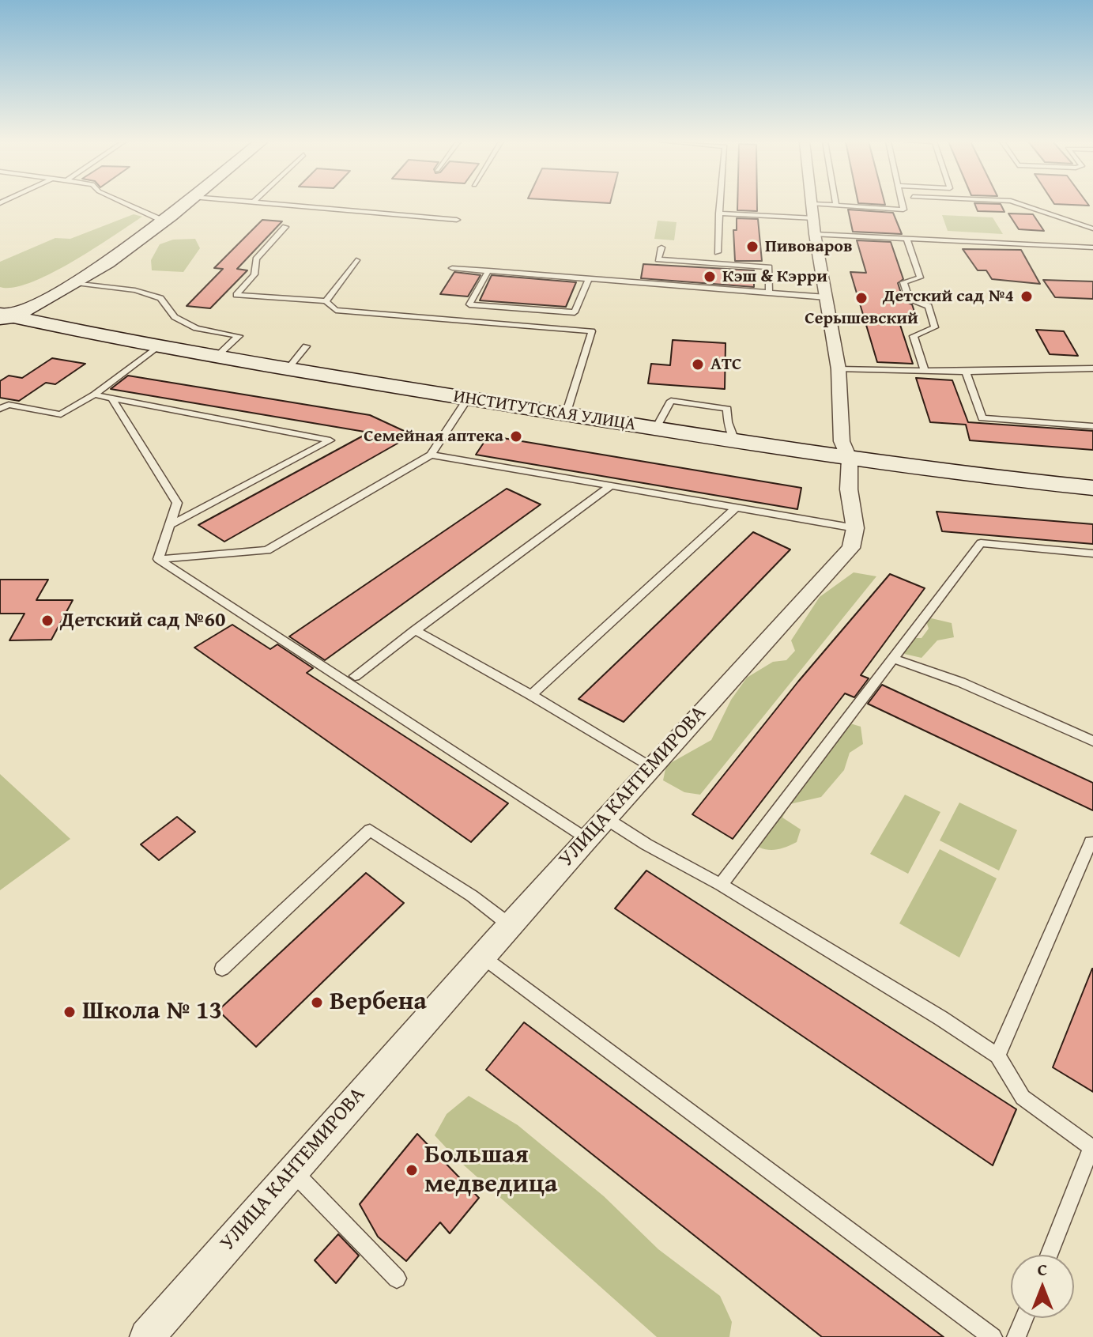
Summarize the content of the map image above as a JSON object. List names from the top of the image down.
{
  "streets": {
    "main road": ["ИНСТИТУТСКАЯ УЛИЦА"],
    "street": ["УЛИЦА КАНТЕМИРОВА"]
  },
  "places": [
    "Пивоваров",
    "Кэш & Кэрри",
    "Детский сад №4",
    "Серышевский",
    "АТС",
    "Семейная аптека",
    "Детский сад №60",
    "Вербена",
    "Школа № 13",
    "Большая медведица"
  ],
  "north": "top"
}
